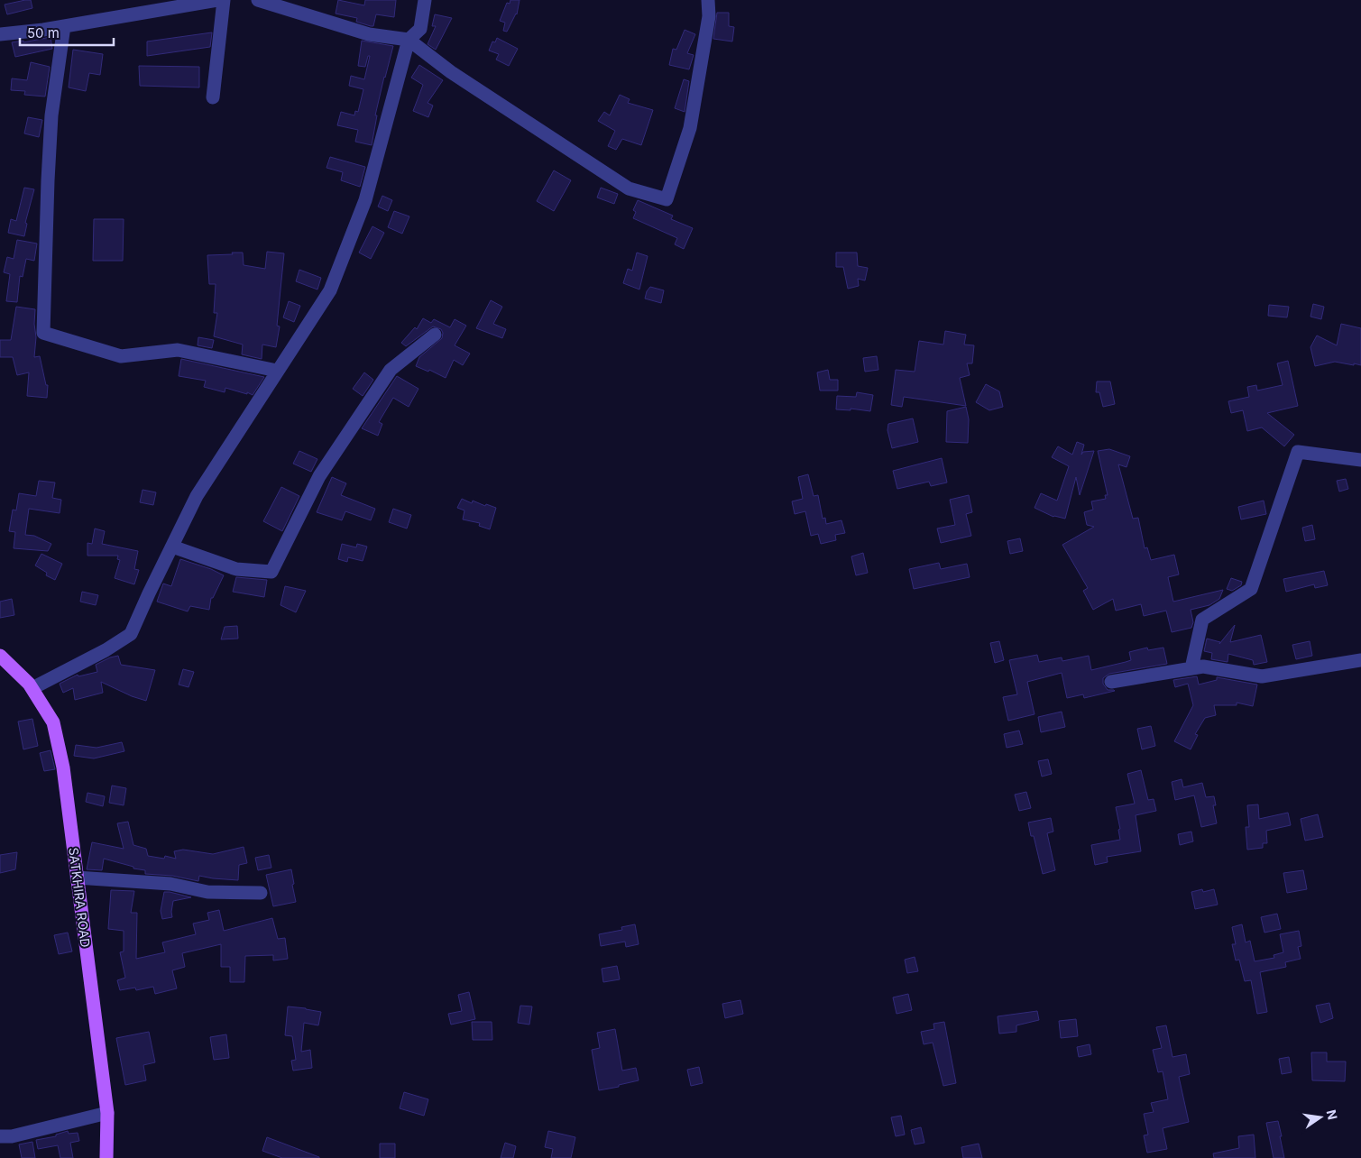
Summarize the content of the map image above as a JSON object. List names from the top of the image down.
{
  "streets": {
    "main road": ["SATKHIRA ROAD"]
  },
  "scale_bar": "50 m",
  "north": "right"
}
